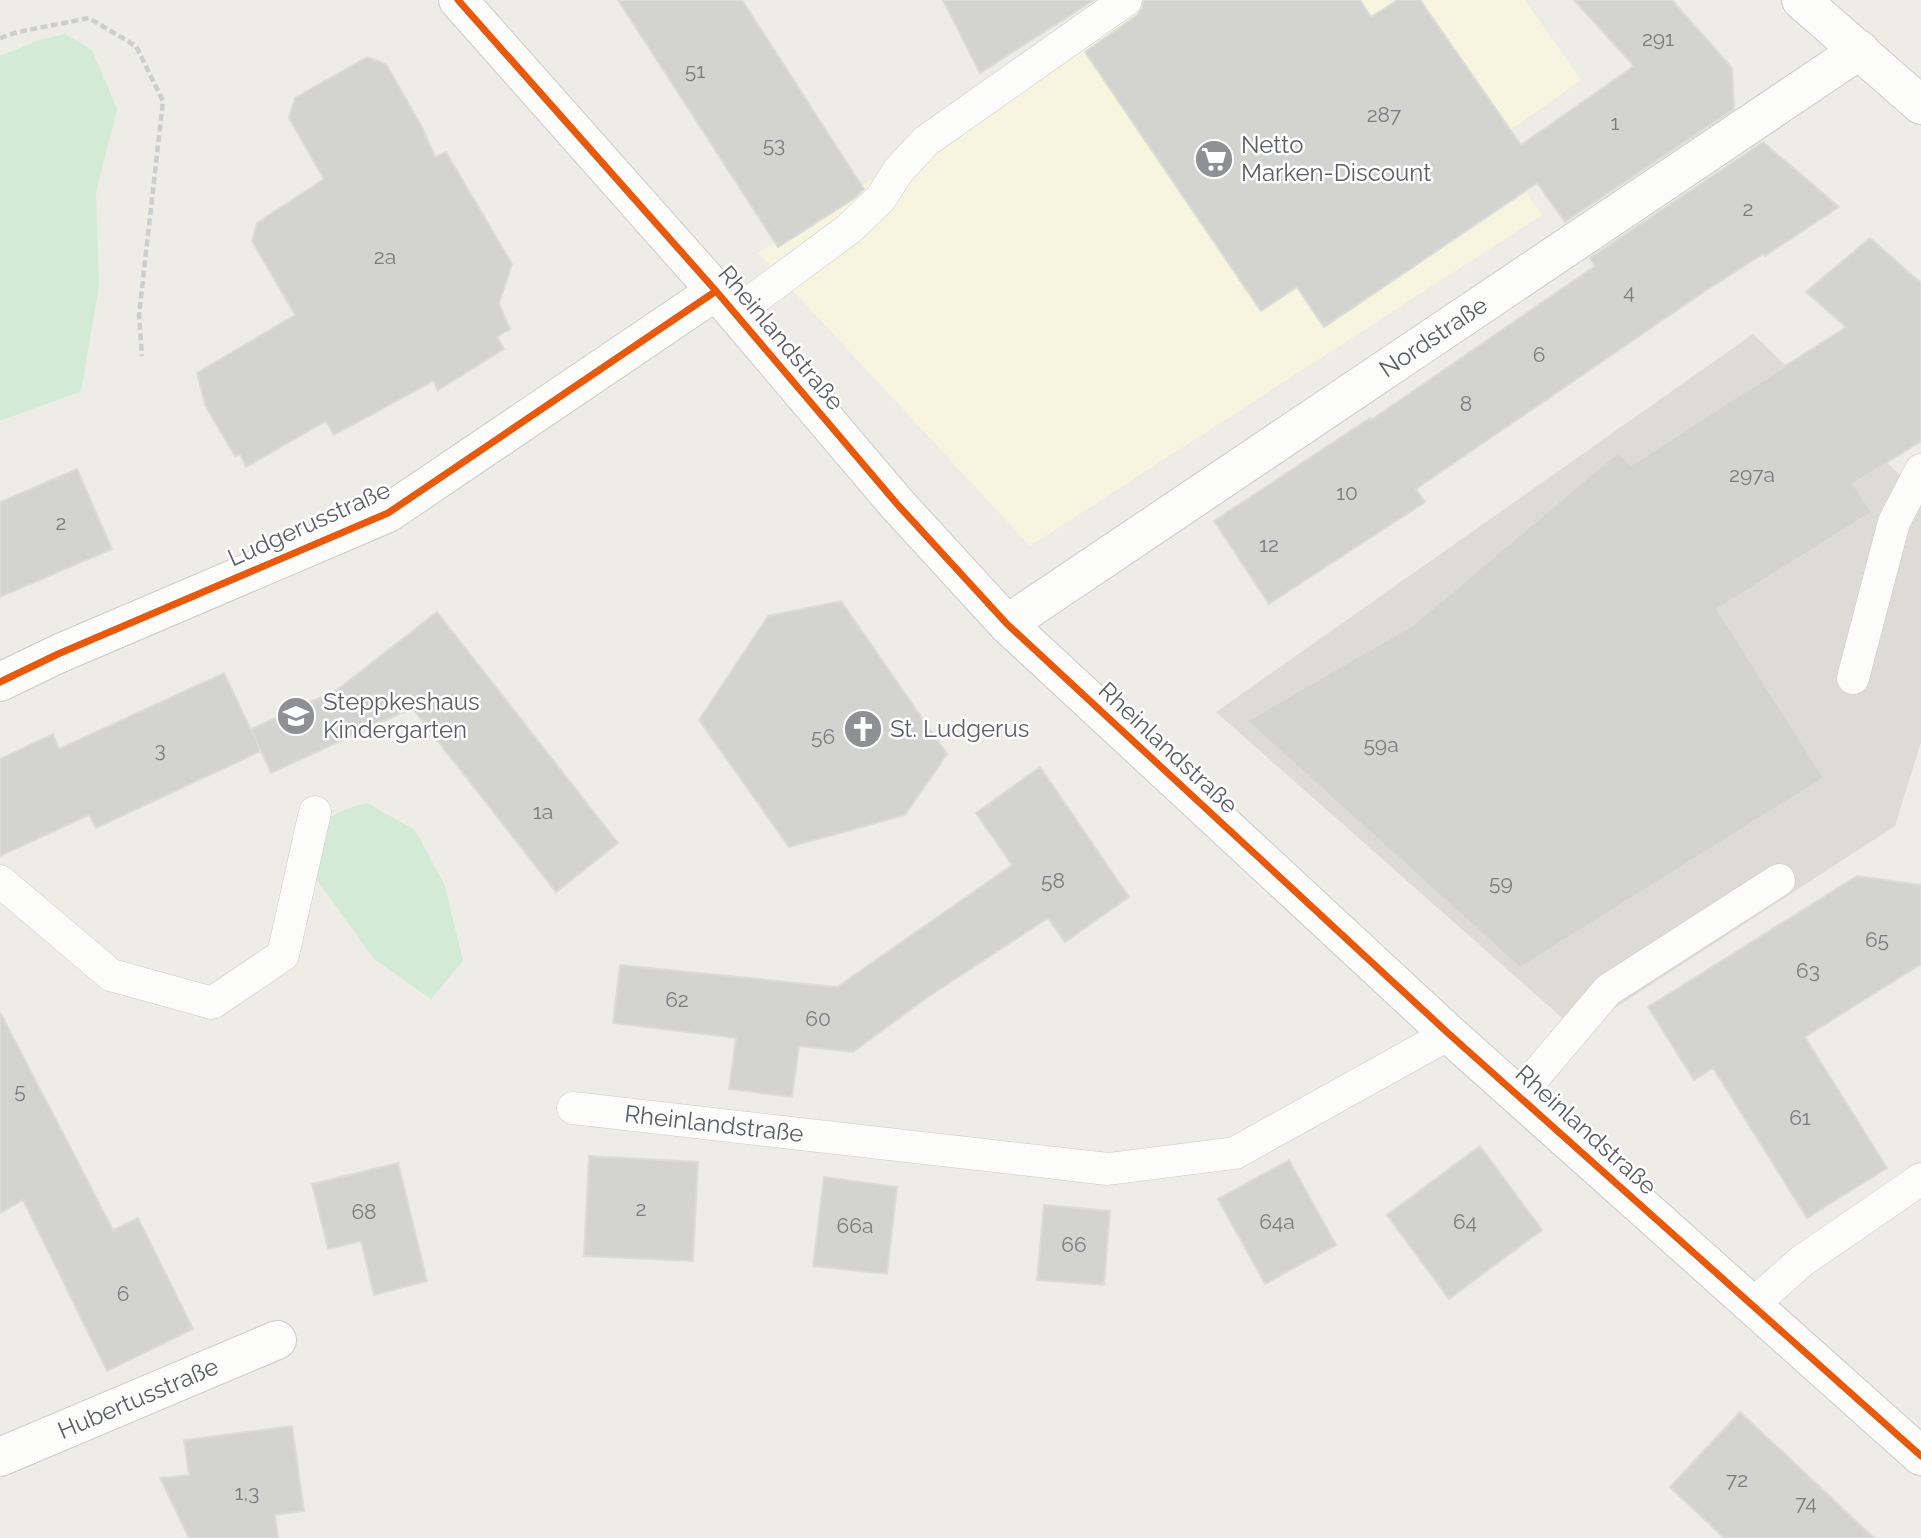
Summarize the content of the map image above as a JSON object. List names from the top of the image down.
{
  "streets": {
    "street": [
      "Nordstraße",
      "Rheinlandstraße",
      "Ludgerusstraße",
      "Hubertusstraße"
    ]
  },
  "crossings": [
    ["Nordstraße", "Rheinlandstraße"],
    ["Rheinlandstraße", "Ludgerusstraße"]
  ],
  "places": {
    "supermarket": ["Netto Marken-Discount"],
    "school or university": ["Steppkeshaus Kindergarten"],
    "church": ["St. Ludgerus"]
  },
  "house_numbers": [
    "291",
    "51",
    "287",
    "1",
    "53",
    "2",
    "2a",
    "4",
    "6",
    "8",
    "297a",
    "10",
    "2",
    "12",
    "56",
    "59a",
    "3",
    "1a",
    "58",
    "59",
    "65",
    "63",
    "62",
    "60",
    "5",
    "61",
    "2",
    "68",
    "64a",
    "64",
    "66a",
    "66",
    "6",
    "72",
    "1,3",
    "74"
  ]
}
